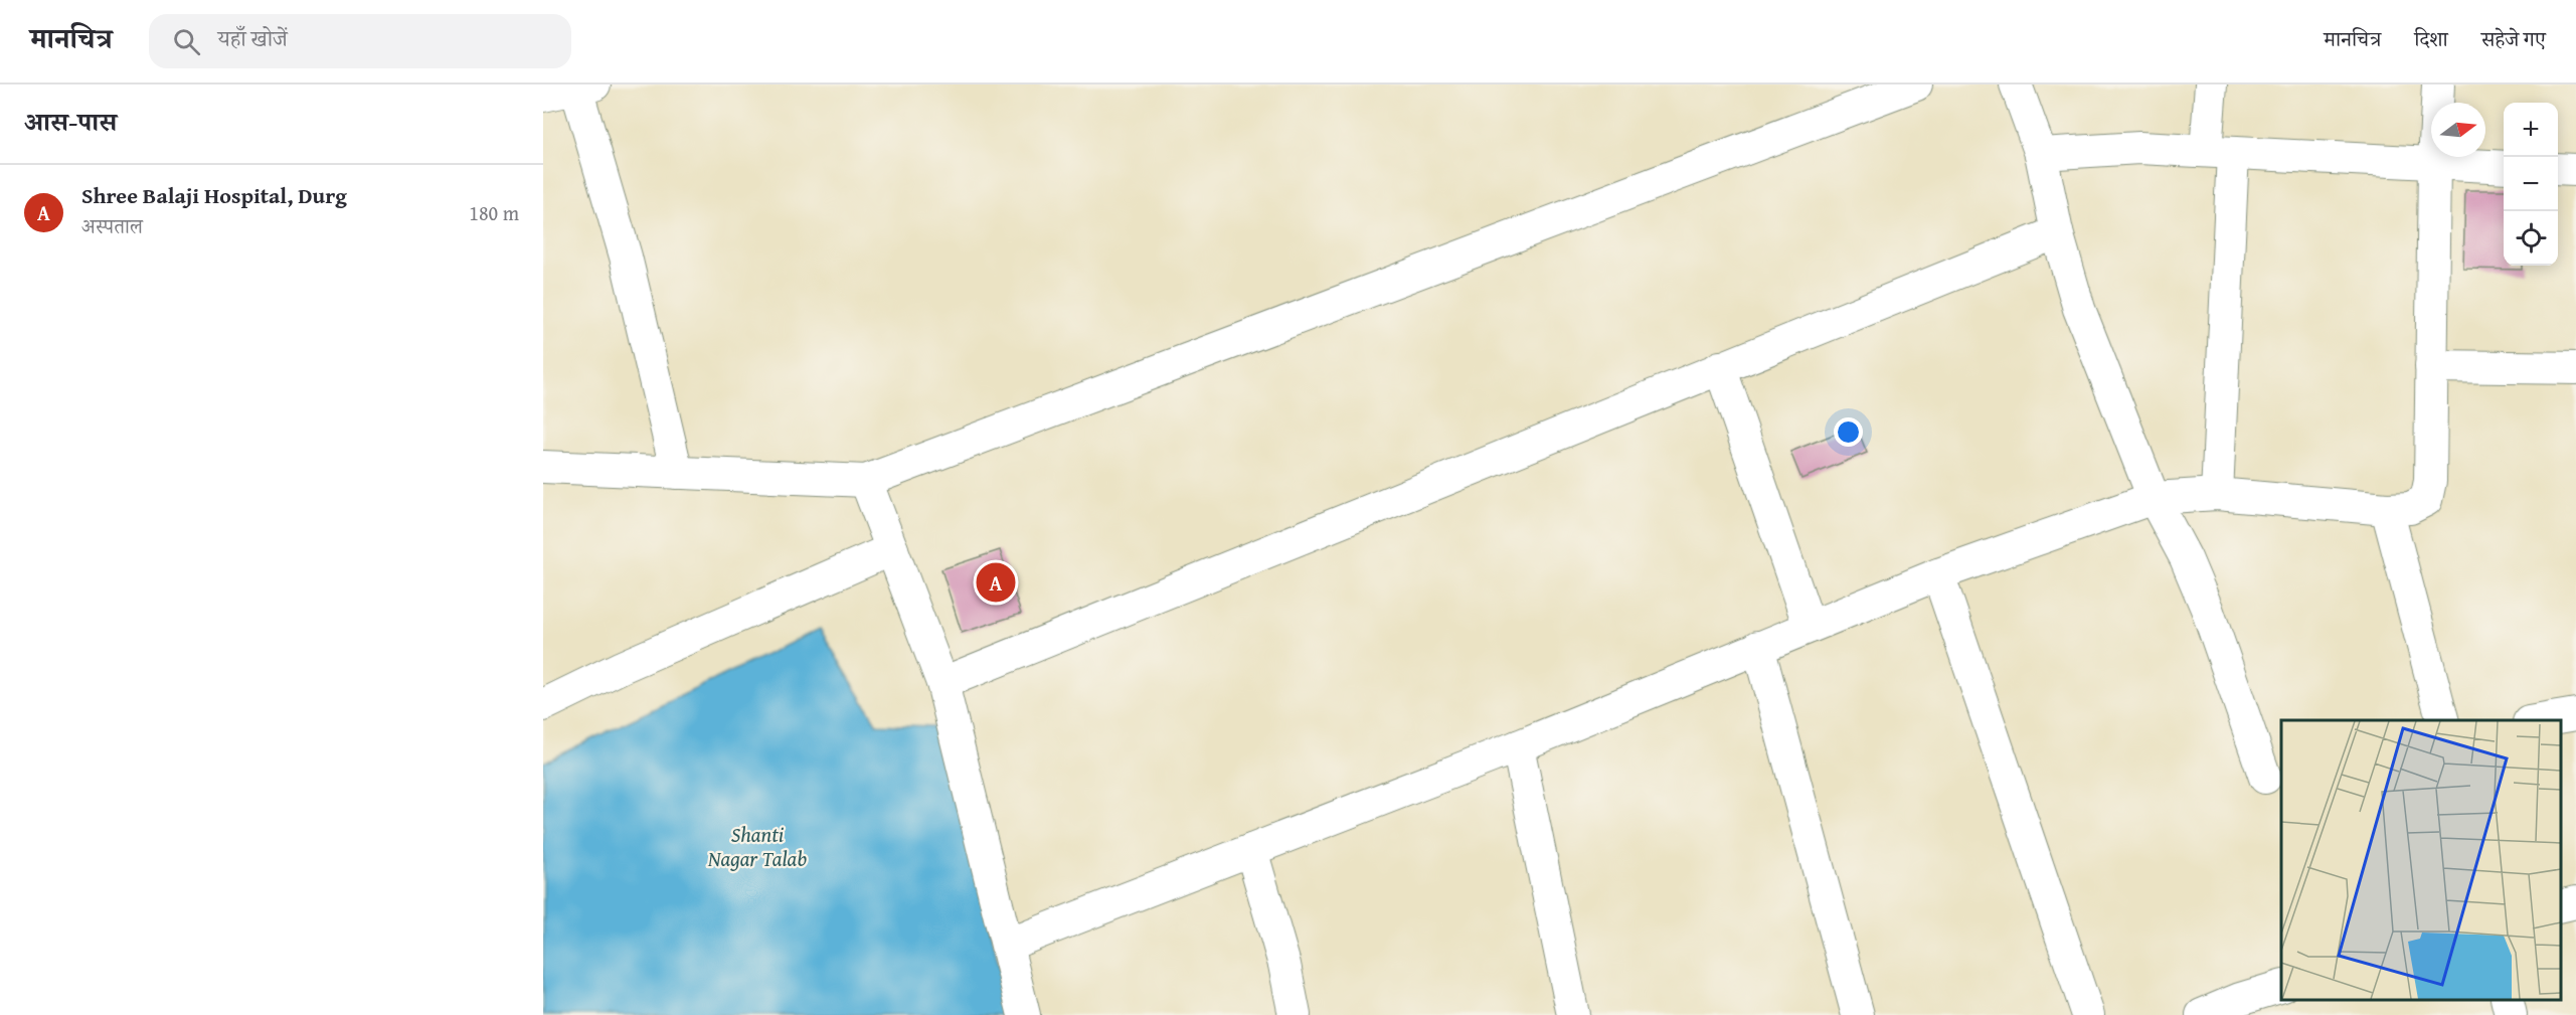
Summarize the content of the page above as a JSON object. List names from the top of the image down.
{
  "water": ["Shanti Nagar Talab"],
  "north": "right",
  "page": {
    "header": "मानचित्र",
    "search": "यहाँ खोजें",
    "nav": ["मानचित्र", "दिशा", "सहेजे गए"],
    "heading": "आस-पास",
    "map_buttons": ["+", "−"],
    "list": [
      {
        "mark": "A",
        "name": "Shree Balaji Hospital, Durg",
        "note": "अस्पताल",
        "value": "180 m"
      }
    ],
    "pins": "A"
  }
}
